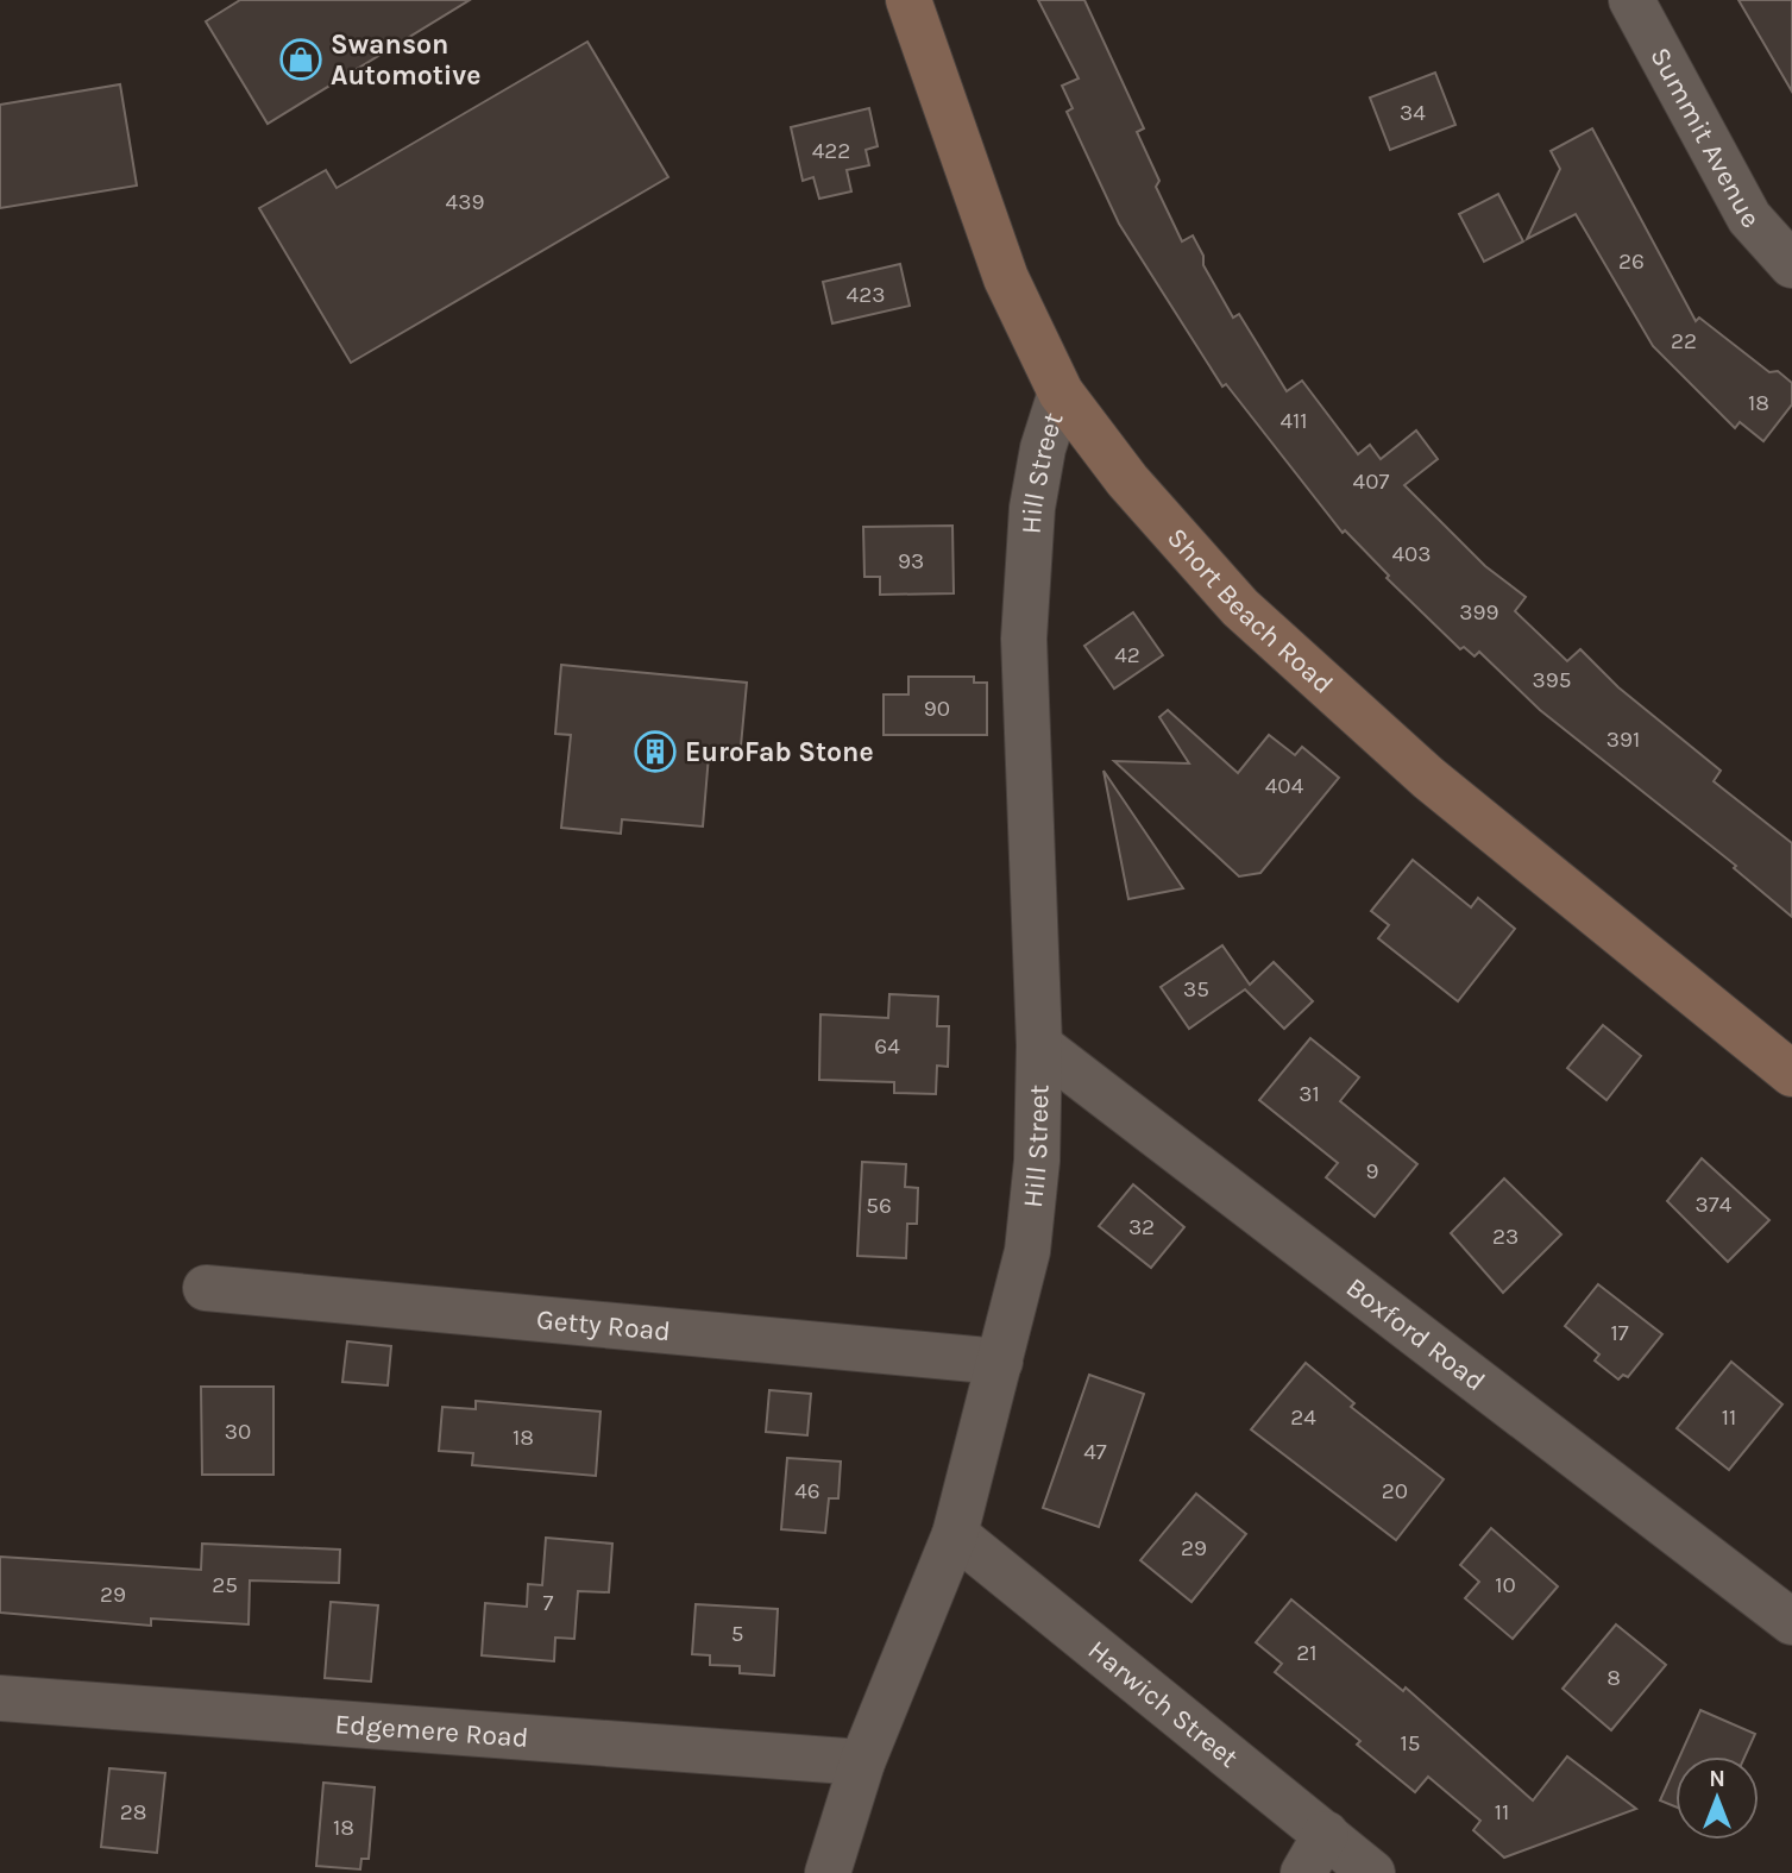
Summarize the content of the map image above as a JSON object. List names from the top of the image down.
{
  "streets": {
    "main road": ["Short Beach Road"],
    "street": [
      "Summit Avenue",
      "Hill Street",
      "Getty Road",
      "Boxford Road",
      "Harwich Street",
      "Edgemere Road"
    ]
  },
  "crossings": [
    ["Hill Street", "Short Beach Road"],
    ["Hill Street", "Getty Road"],
    ["Hill Street", "Boxford Road"],
    ["Hill Street", "Harwich Street"],
    ["Hill Street", "Edgemere Road"]
  ],
  "places": {
    "shop": ["Swanson Automotive"],
    "building": ["EuroFab Stone"]
  },
  "house_numbers": [
    "34",
    "422",
    "439",
    "26",
    "423",
    "22",
    "18",
    "411",
    "407",
    "403",
    "93",
    "399",
    "42",
    "395",
    "90",
    "391",
    "404",
    "35",
    "64",
    "31",
    "9",
    "374",
    "56",
    "32",
    "23",
    "17",
    "24",
    "11",
    "30",
    "18",
    "47",
    "46",
    "20",
    "29",
    "25",
    "10",
    "29",
    "7",
    "5",
    "21",
    "8",
    "15",
    "28",
    "11",
    "18"
  ],
  "north": "top"
}
